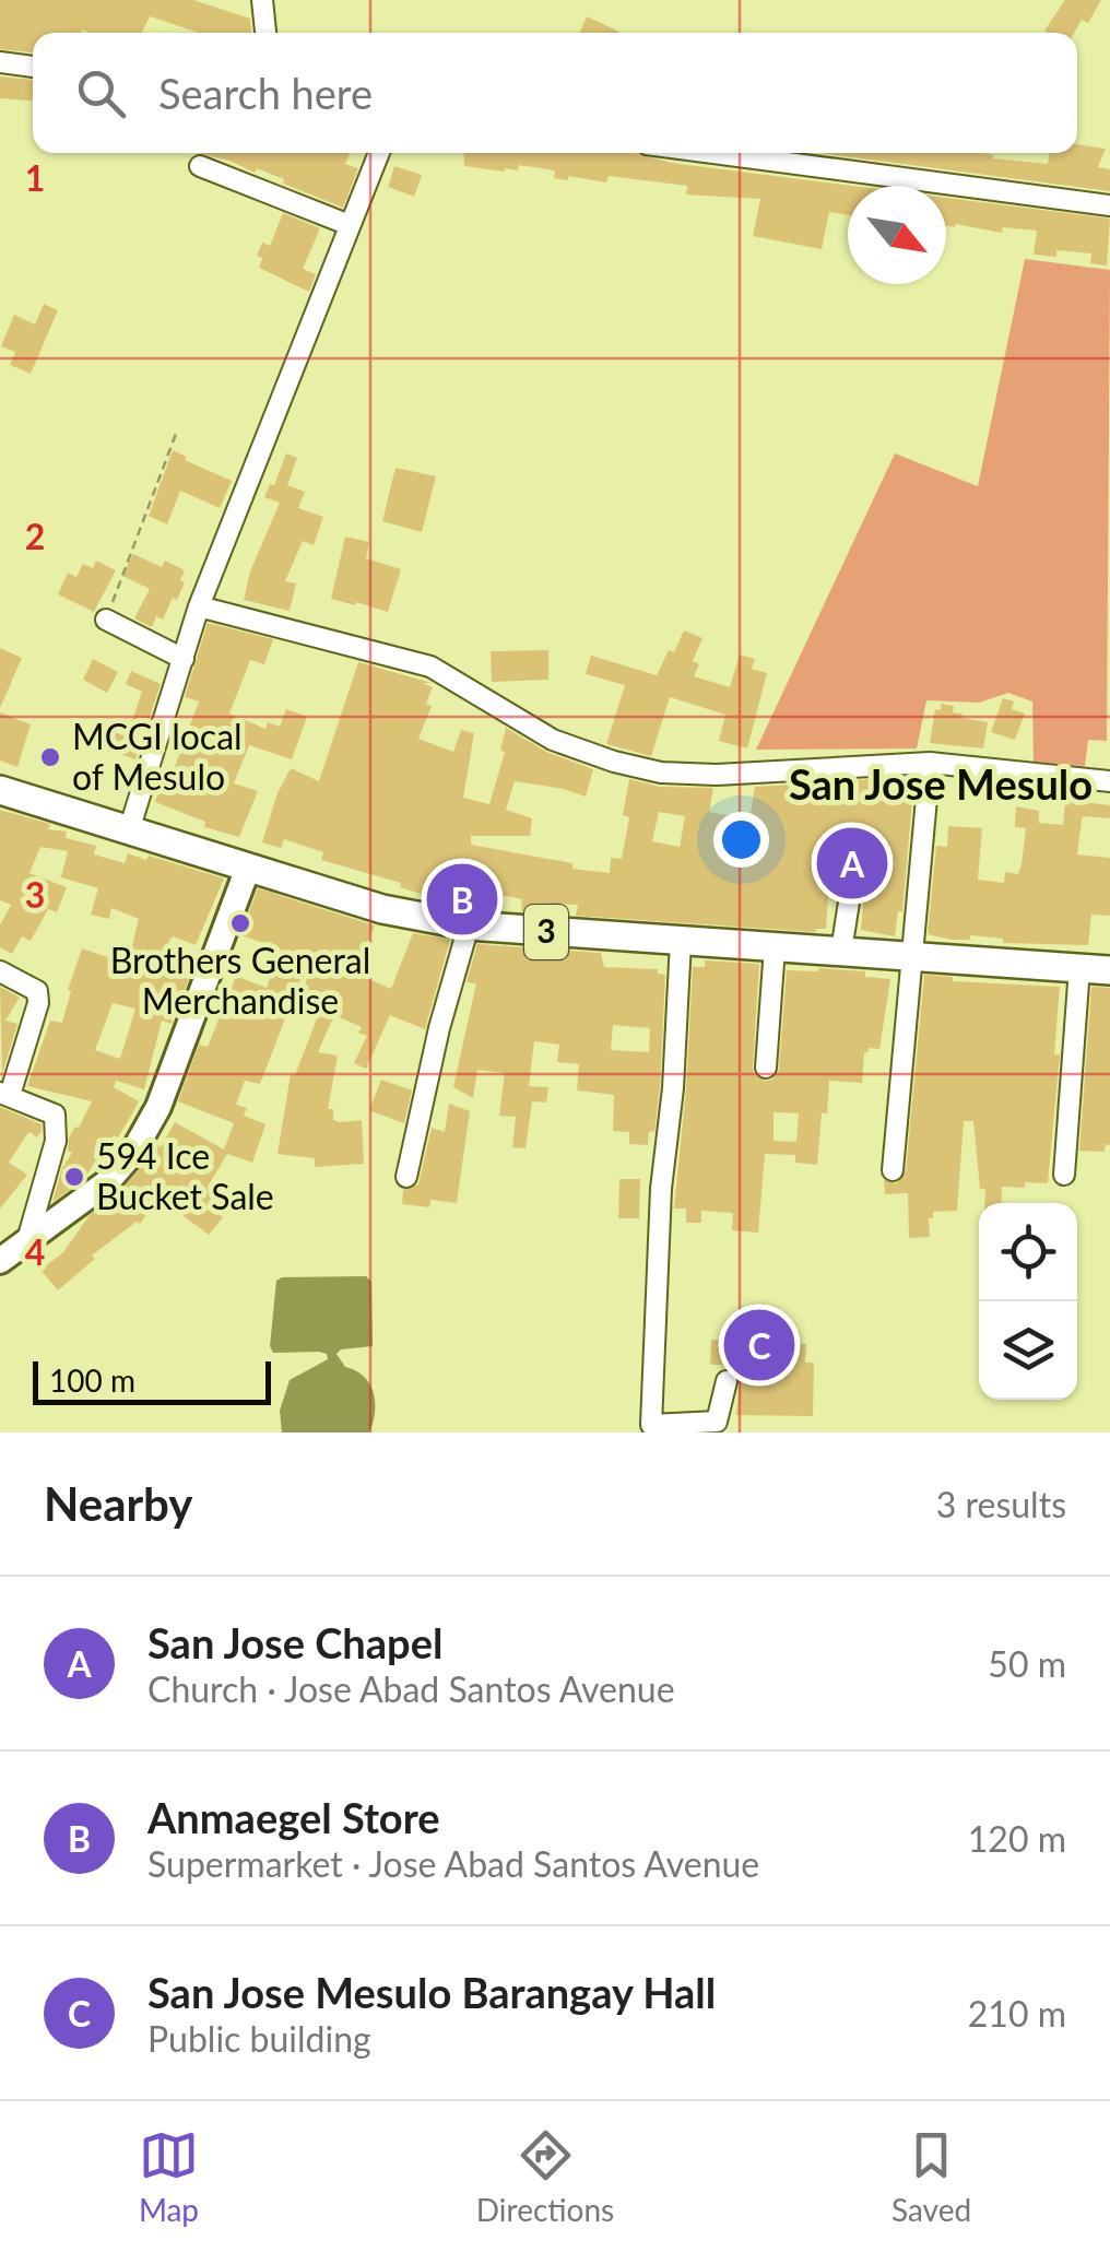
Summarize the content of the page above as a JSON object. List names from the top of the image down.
{
  "streets": {
    "highway": ["3"]
  },
  "districts": ["San Jose Mesulo"],
  "places": ["MCGI local of Mesulo", "Brothers General Merchandise", "594 Ice Bucket Sale"],
  "scale_bar": "100 m",
  "north": "bottom right",
  "page": {
    "search": "Search here",
    "pins": ["A", "B", "C"],
    "scale": "100 m",
    "heading": ["Nearby", "3 results"],
    "list": [
      {
        "mark": "A",
        "name": "San Jose Chapel",
        "note": "Church · Jose Abad Santos Avenue",
        "value": "50 m"
      },
      {
        "mark": "B",
        "name": "Anmaegel Store",
        "note": "Supermarket · Jose Abad Santos Avenue",
        "value": "120 m"
      },
      {
        "mark": "C",
        "name": "San Jose Mesulo Barangay Hall",
        "note": "Public building",
        "value": "210 m"
      }
    ],
    "nav": ["Map", "Directions", "Saved"]
  },
  "grid": {
    "rows": [
      "1",
      "2",
      "3",
      "4"
    ]
  }
}
